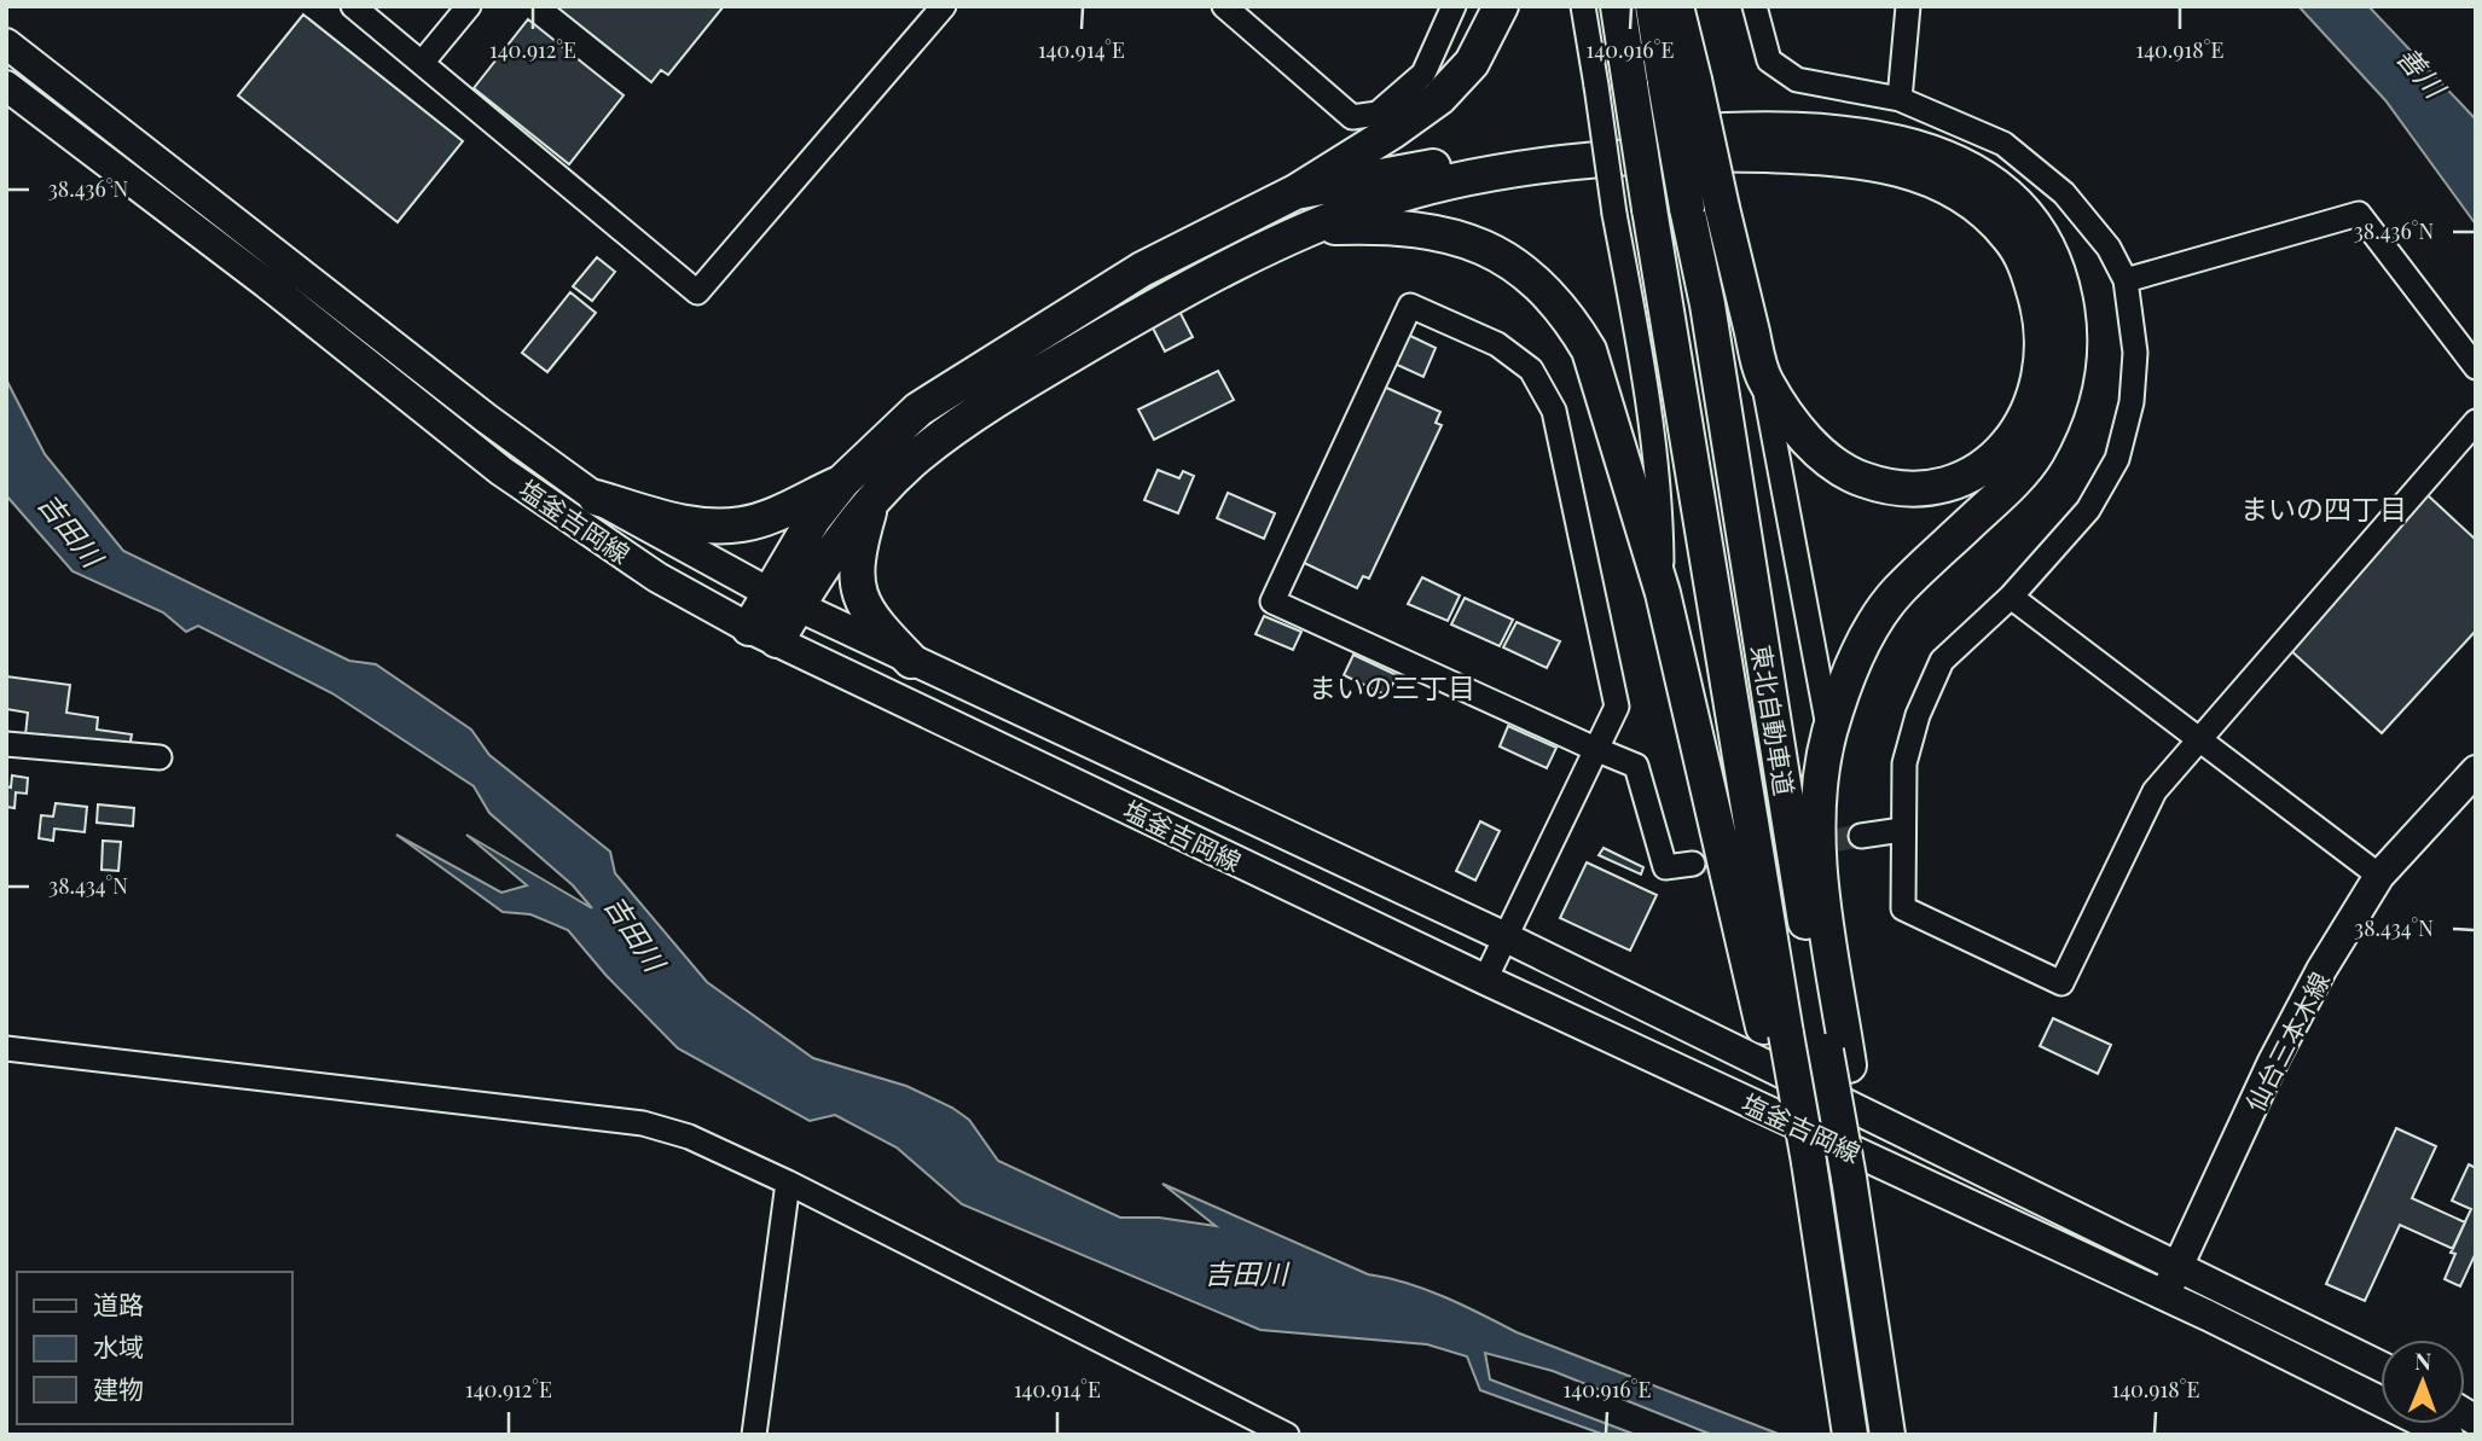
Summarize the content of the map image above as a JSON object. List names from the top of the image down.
{
  "streets": {
    "highway": ["東北自動車道"],
    "main road": ["塩釜吉岡線", "仙台三本木線"]
  },
  "crossings": [
    ["塩釜吉岡線", "仙台三本木線"]
  ],
  "districts": ["まいの四丁目", "まいの三丁目"],
  "water": ["善川", "吉田川"],
  "legend": ["道路", "水域", "建物"],
  "north": "top",
  "coordinates": [
    "140.912°E",
    "140.914°E",
    "140.916°E",
    "140.918°E",
    "38.436°N",
    "38.434°N"
  ]
}
